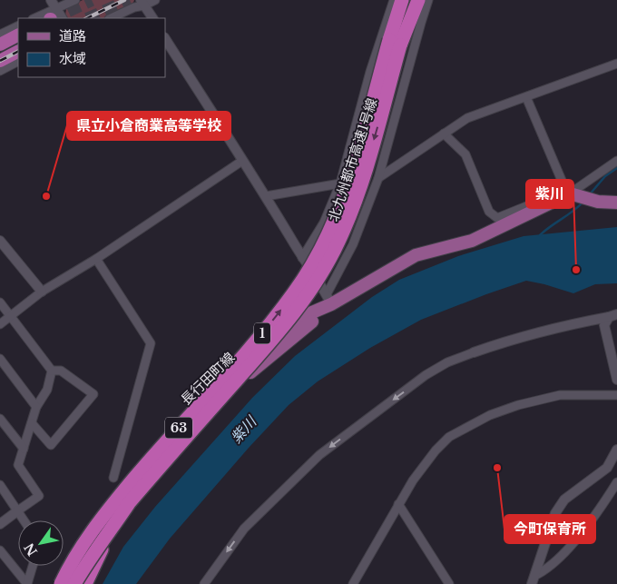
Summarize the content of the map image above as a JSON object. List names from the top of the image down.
{
  "streets": {
    "highway": ["北九州都市高速1号線", "1"],
    "main road": ["長行田町線", "63"]
  },
  "crossings": [
    ["北九州都市高速1号線", "長行田町線"]
  ],
  "water": ["紫川"],
  "places": ["県立小倉商業高等学校", "紫川", "今町保育所"],
  "legend": ["道路", "水域"],
  "north": "bottom left"
}
